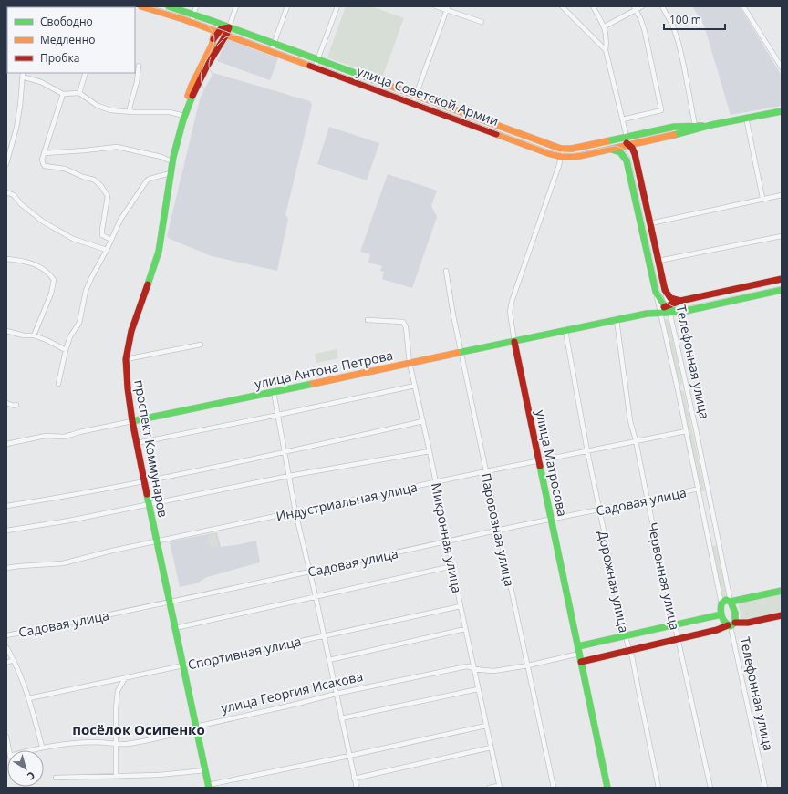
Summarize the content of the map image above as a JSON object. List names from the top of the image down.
{
  "streets": {
    "street": [
      "улица Советской Армии",
      "Телефонная улица",
      "улица Антона Петрова",
      "проспект Коммунаров",
      "улица Матросова",
      "Индустриальная улица",
      "Садовая улица",
      "Паровозная улица",
      "Микронная улица",
      "Червонная улица",
      "Дорожная улица",
      "Спортивная улица",
      "улица Георгия Исакова"
    ]
  },
  "crossings": [
    ["улица Советской Армии", "Телефонная улица"],
    ["улица Советской Армии", "проспект Коммунаров"],
    ["улица Советской Армии", "улица Матросова"],
    ["Телефонная улица", "улица Антона Петрова"],
    ["Телефонная улица", "Индустриальная улица"],
    ["Телефонная улица", "Садовая улица"],
    ["улица Антона Петрова", "проспект Коммунаров"],
    ["улица Антона Петрова", "улица Матросова"],
    ["улица Антона Петрова", "Паровозная улица"],
    ["улица Антона Петрова", "Микронная улица"],
    ["улица Антона Петрова", "Червонная улица"],
    ["улица Антона Петрова", "Дорожная улица"],
    ["проспект Коммунаров", "Индустриальная улица"],
    ["проспект Коммунаров", "Садовая улица"],
    ["проспект Коммунаров", "Спортивная улица"],
    ["проспект Коммунаров", "улица Георгия Исакова"],
    ["улица Матросова", "Индустриальная улица"],
    ["улица Матросова", "Садовая улица"],
    ["улица Матросова", "улица Георгия Исакова"],
    ["Индустриальная улица", "Паровозная улица"],
    ["Индустриальная улица", "Микронная улица"],
    ["Индустриальная улица", "Червонная улица"],
    ["Индустриальная улица", "Дорожная улица"],
    ["Садовая улица", "Паровозная улица"],
    ["Садовая улица", "Микронная улица"],
    ["Садовая улица", "Червонная улица"],
    ["Садовая улица", "Дорожная улица"],
    ["Паровозная улица", "улица Георгия Исакова"],
    ["Микронная улица", "Спортивная улица"],
    ["Микронная улица", "улица Георгия Исакова"]
  ],
  "districts": ["посёлок Осипенко"],
  "legend": ["Свободно", "Медленно", "Пробка"],
  "scale_bar": "100 m",
  "north": "bottom right"
}
